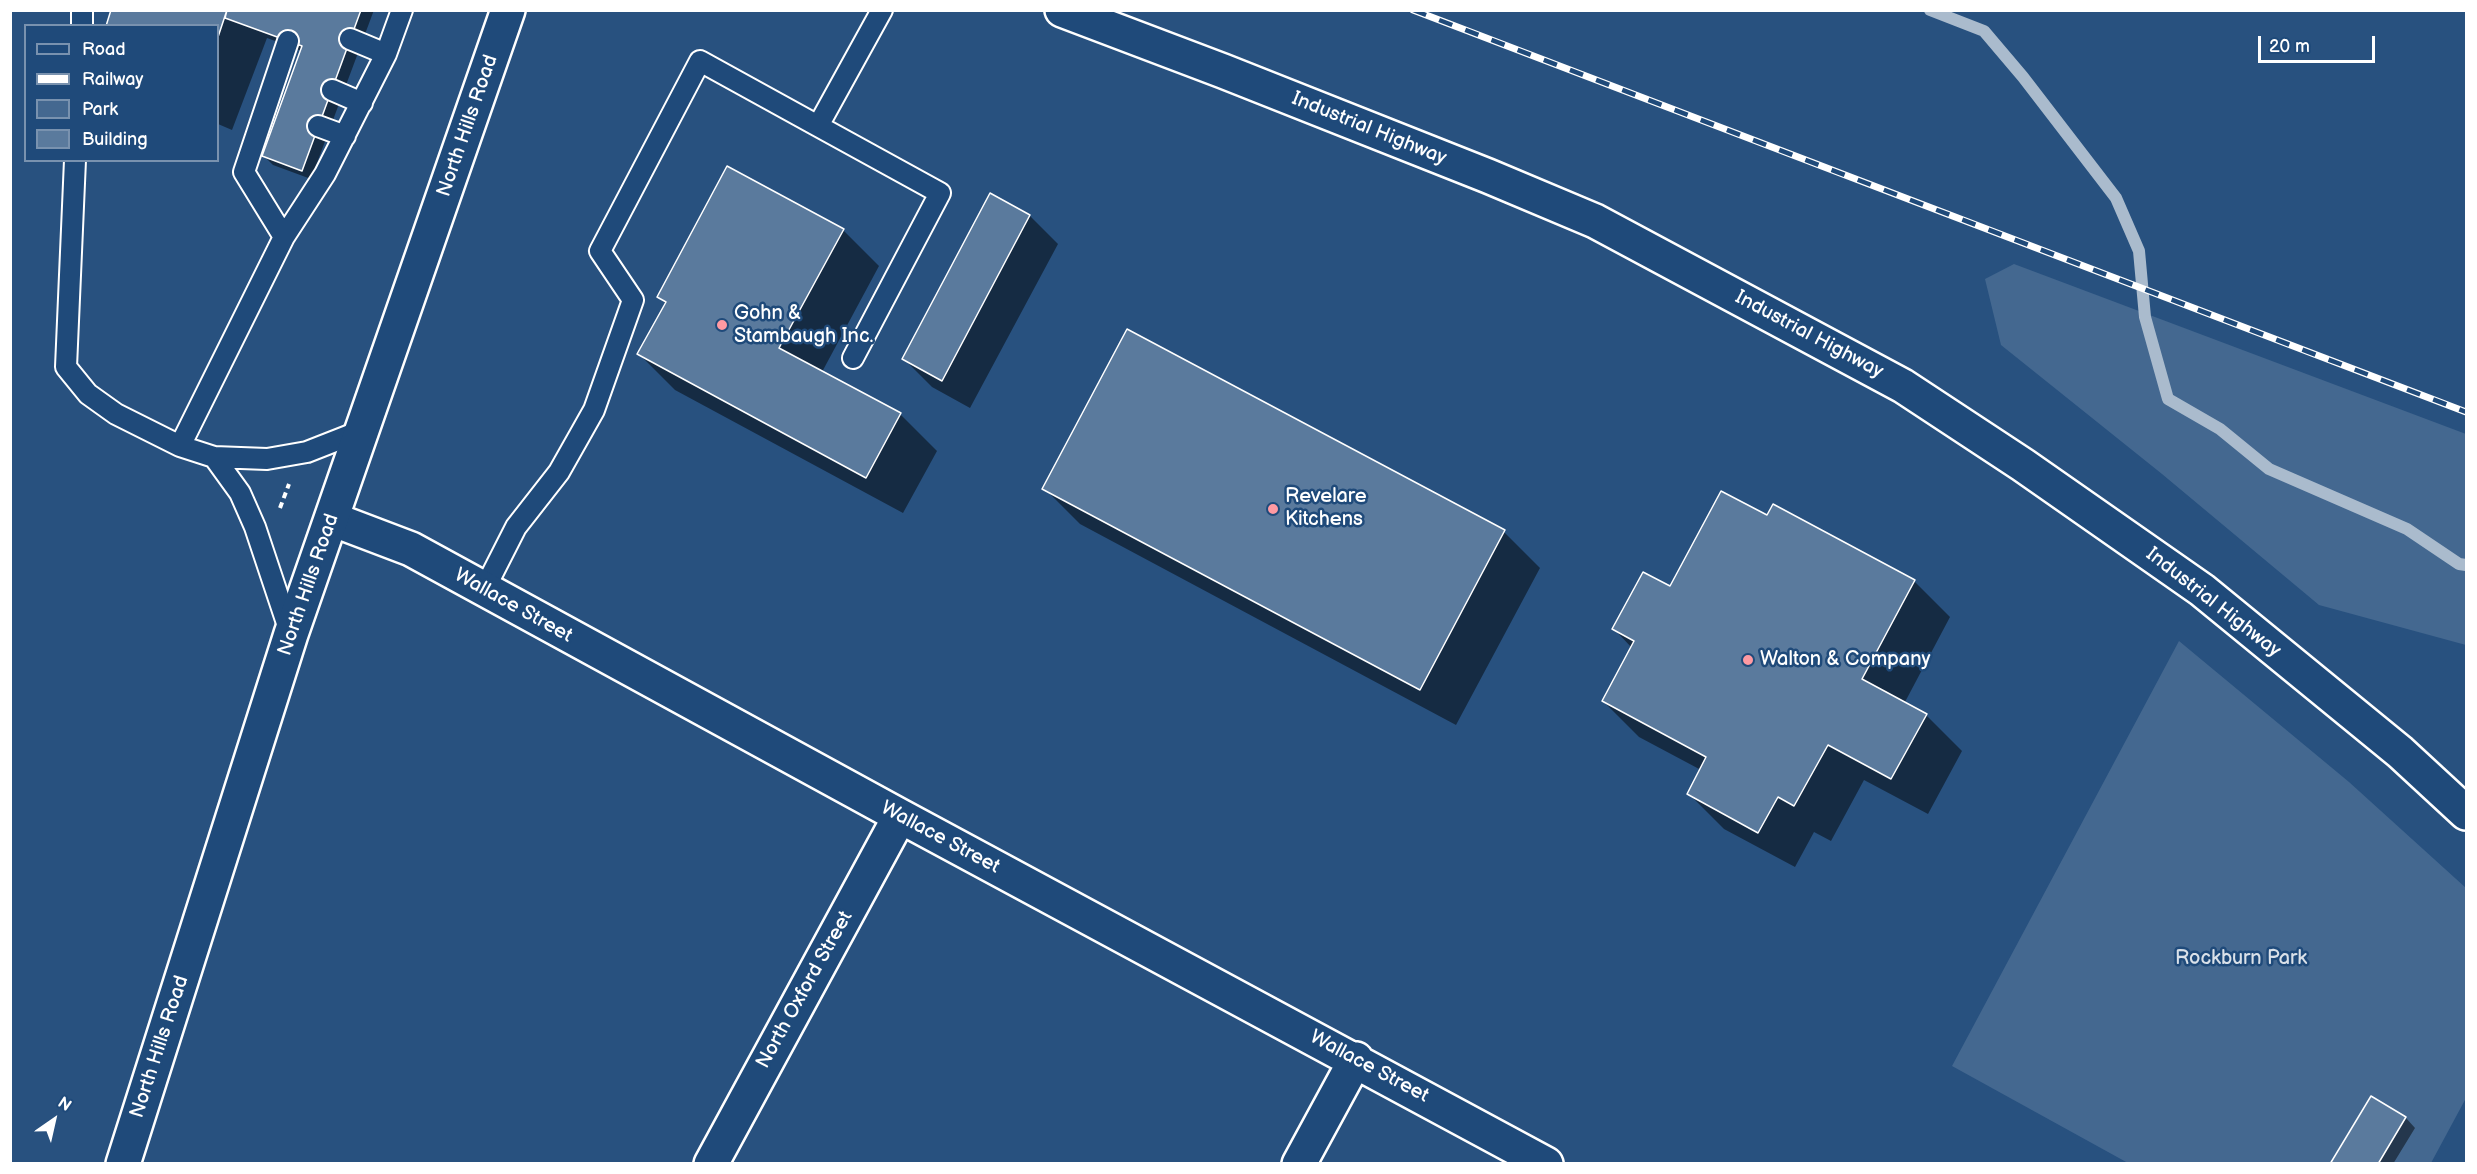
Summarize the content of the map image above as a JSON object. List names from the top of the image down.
{
  "streets": {
    "street": [
      "North Hills Road",
      "Industrial Highway",
      "Wallace Street",
      "North Oxford Street"
    ]
  },
  "crossings": [
    ["North Hills Road", "Wallace Street"],
    ["Wallace Street", "North Oxford Street"]
  ],
  "parks": ["Rockburn Park"],
  "places": ["Gohn & Stambaugh Inc.", "Revelare Kitchens", "Walton & Company"],
  "legend": [
    "Road",
    "Railway",
    "Park",
    "Building"
  ],
  "scale_bar": "20 m",
  "north": "top right"
}
